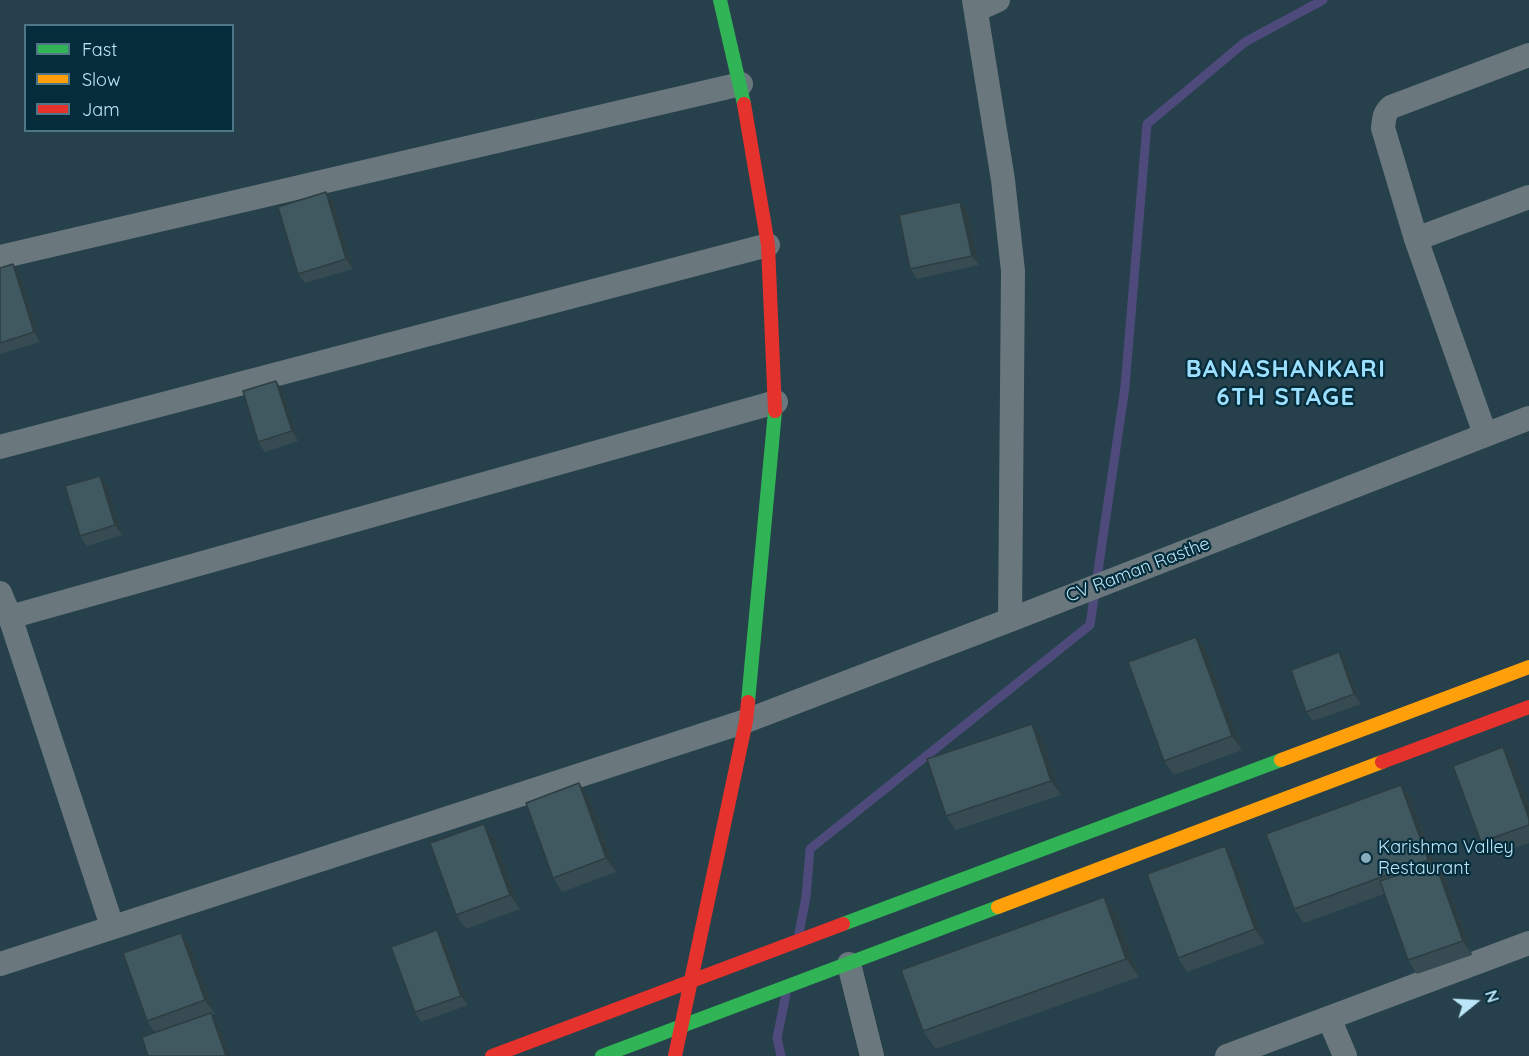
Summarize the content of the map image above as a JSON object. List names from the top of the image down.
{
  "streets": {
    "street": ["CV Raman Rasthe"]
  },
  "districts": ["BANASHANKARI 6TH STAGE"],
  "places": ["Karishma Valley Restaurant"],
  "legend": ["Fast", "Slow", "Jam"],
  "north": "right"
}
